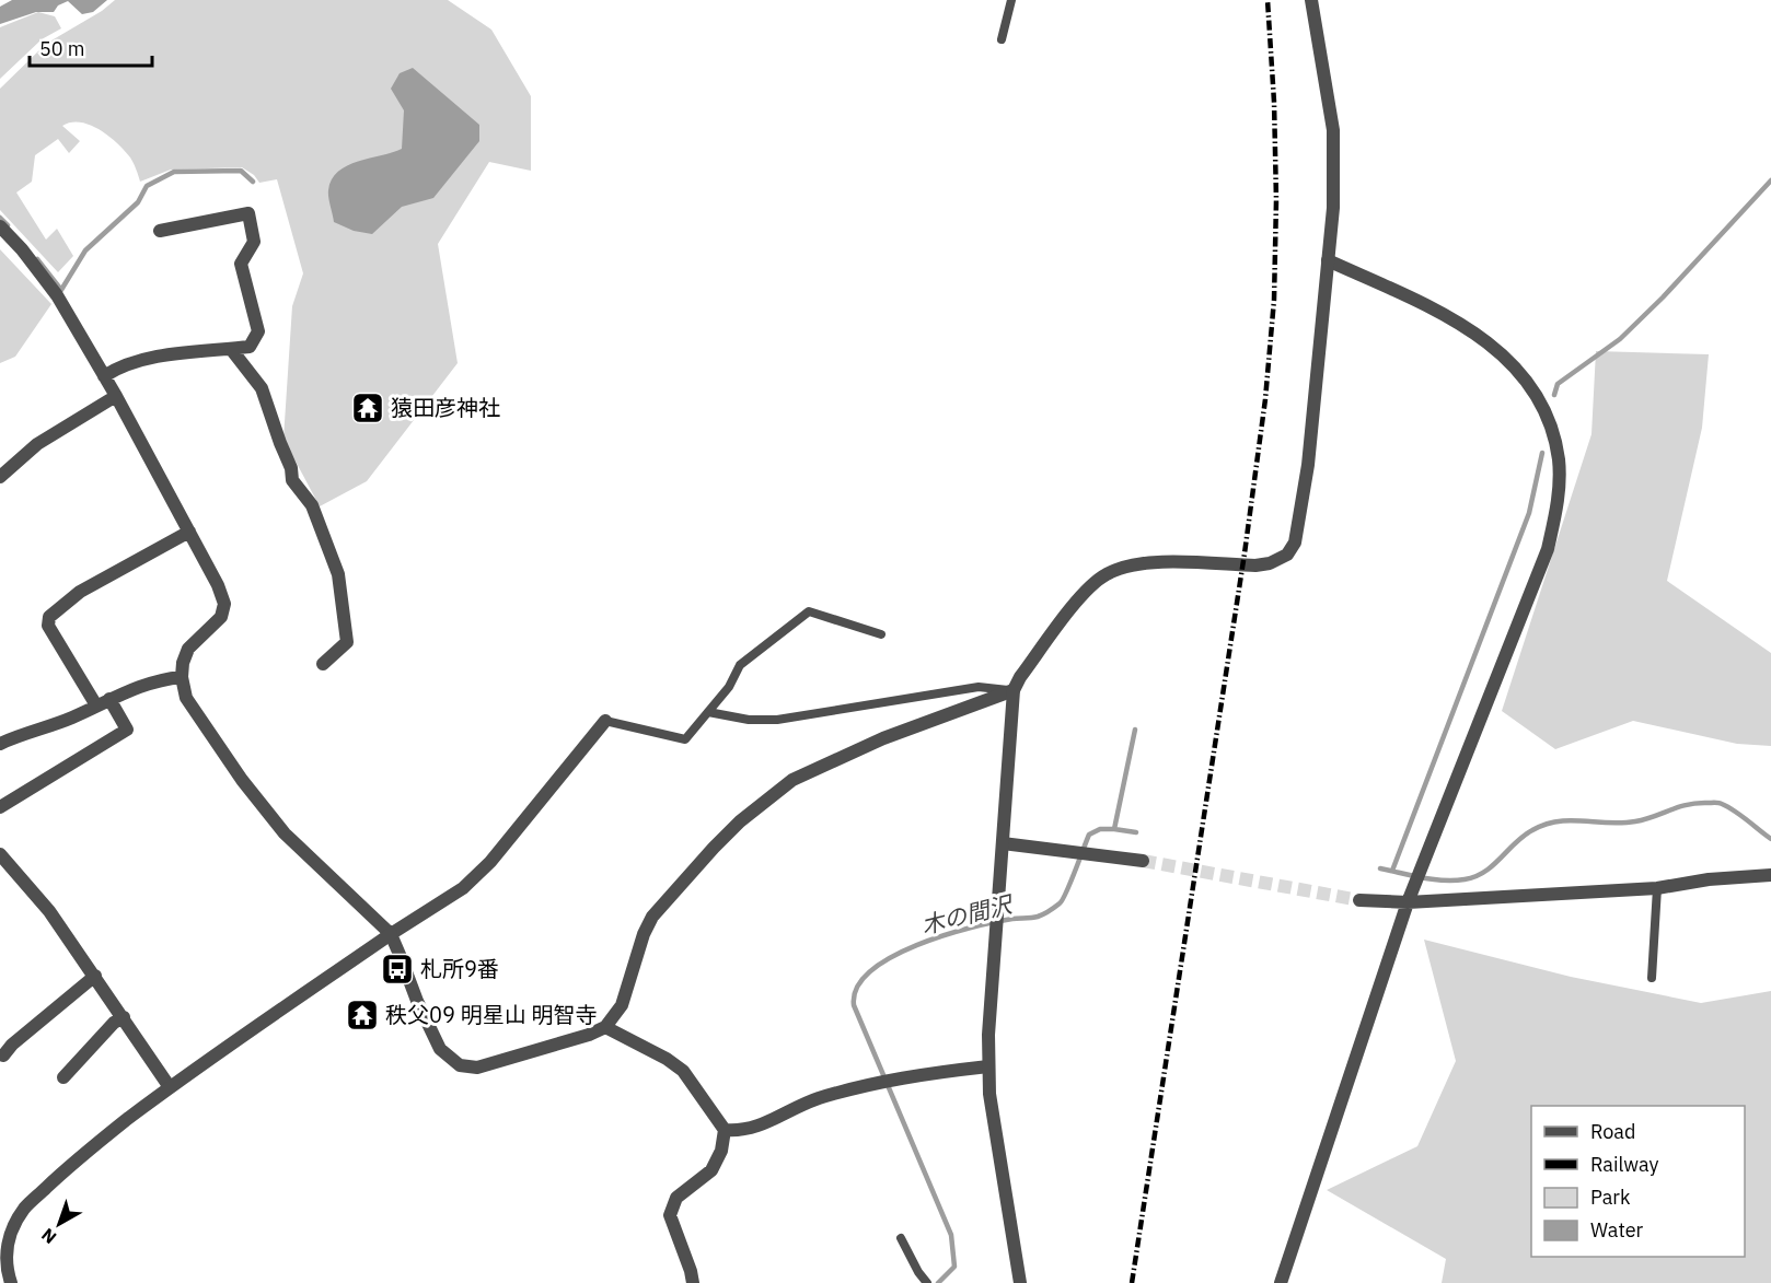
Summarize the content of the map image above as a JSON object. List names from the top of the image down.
{
  "water": ["木の間沢"],
  "places": {
    "temple": ["猿田彦神社", "秩父09 明星山 明智寺"],
    "bus stop": ["札所9番"]
  },
  "legend": [
    "Road",
    "Railway",
    "Park",
    "Water"
  ],
  "scale_bar": "50 m",
  "north": "bottom left"
}
